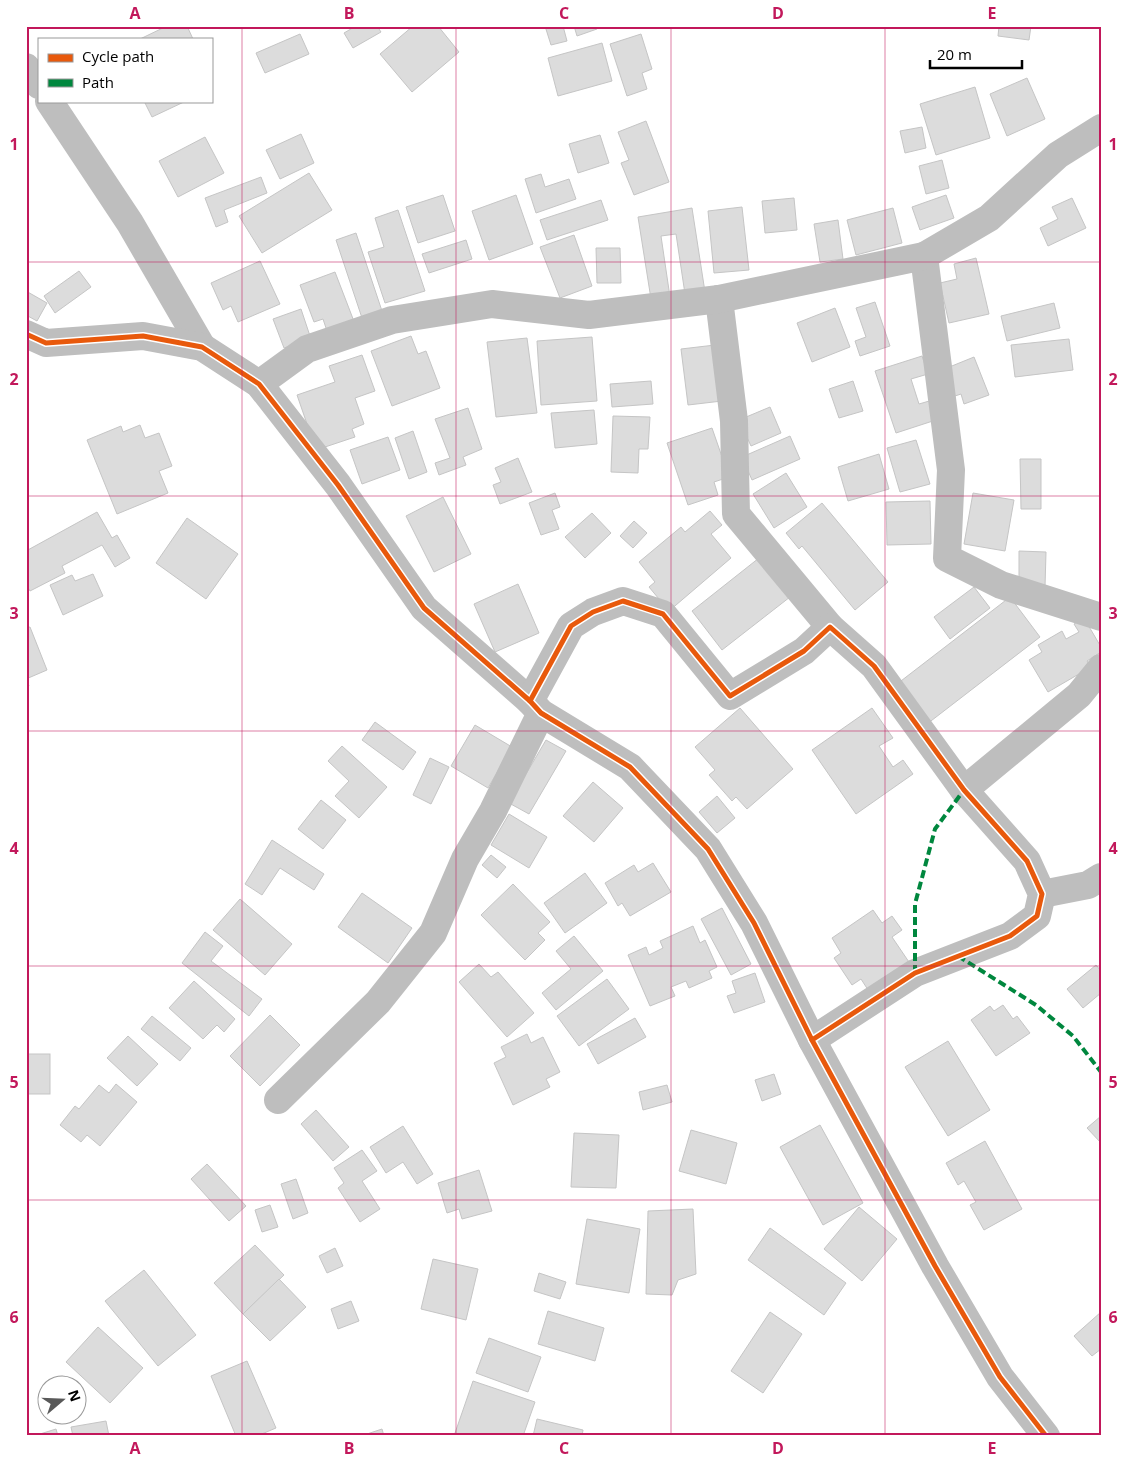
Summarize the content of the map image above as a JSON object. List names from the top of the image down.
{
  "legend": ["Cycle path", "Path"],
  "scale_bar": "20 m",
  "north": "right",
  "grid": {
    "columns": [
      "A",
      "B",
      "C",
      "D",
      "E"
    ],
    "rows": [
      "1",
      "2",
      "3",
      "4",
      "5",
      "6"
    ]
  }
}
